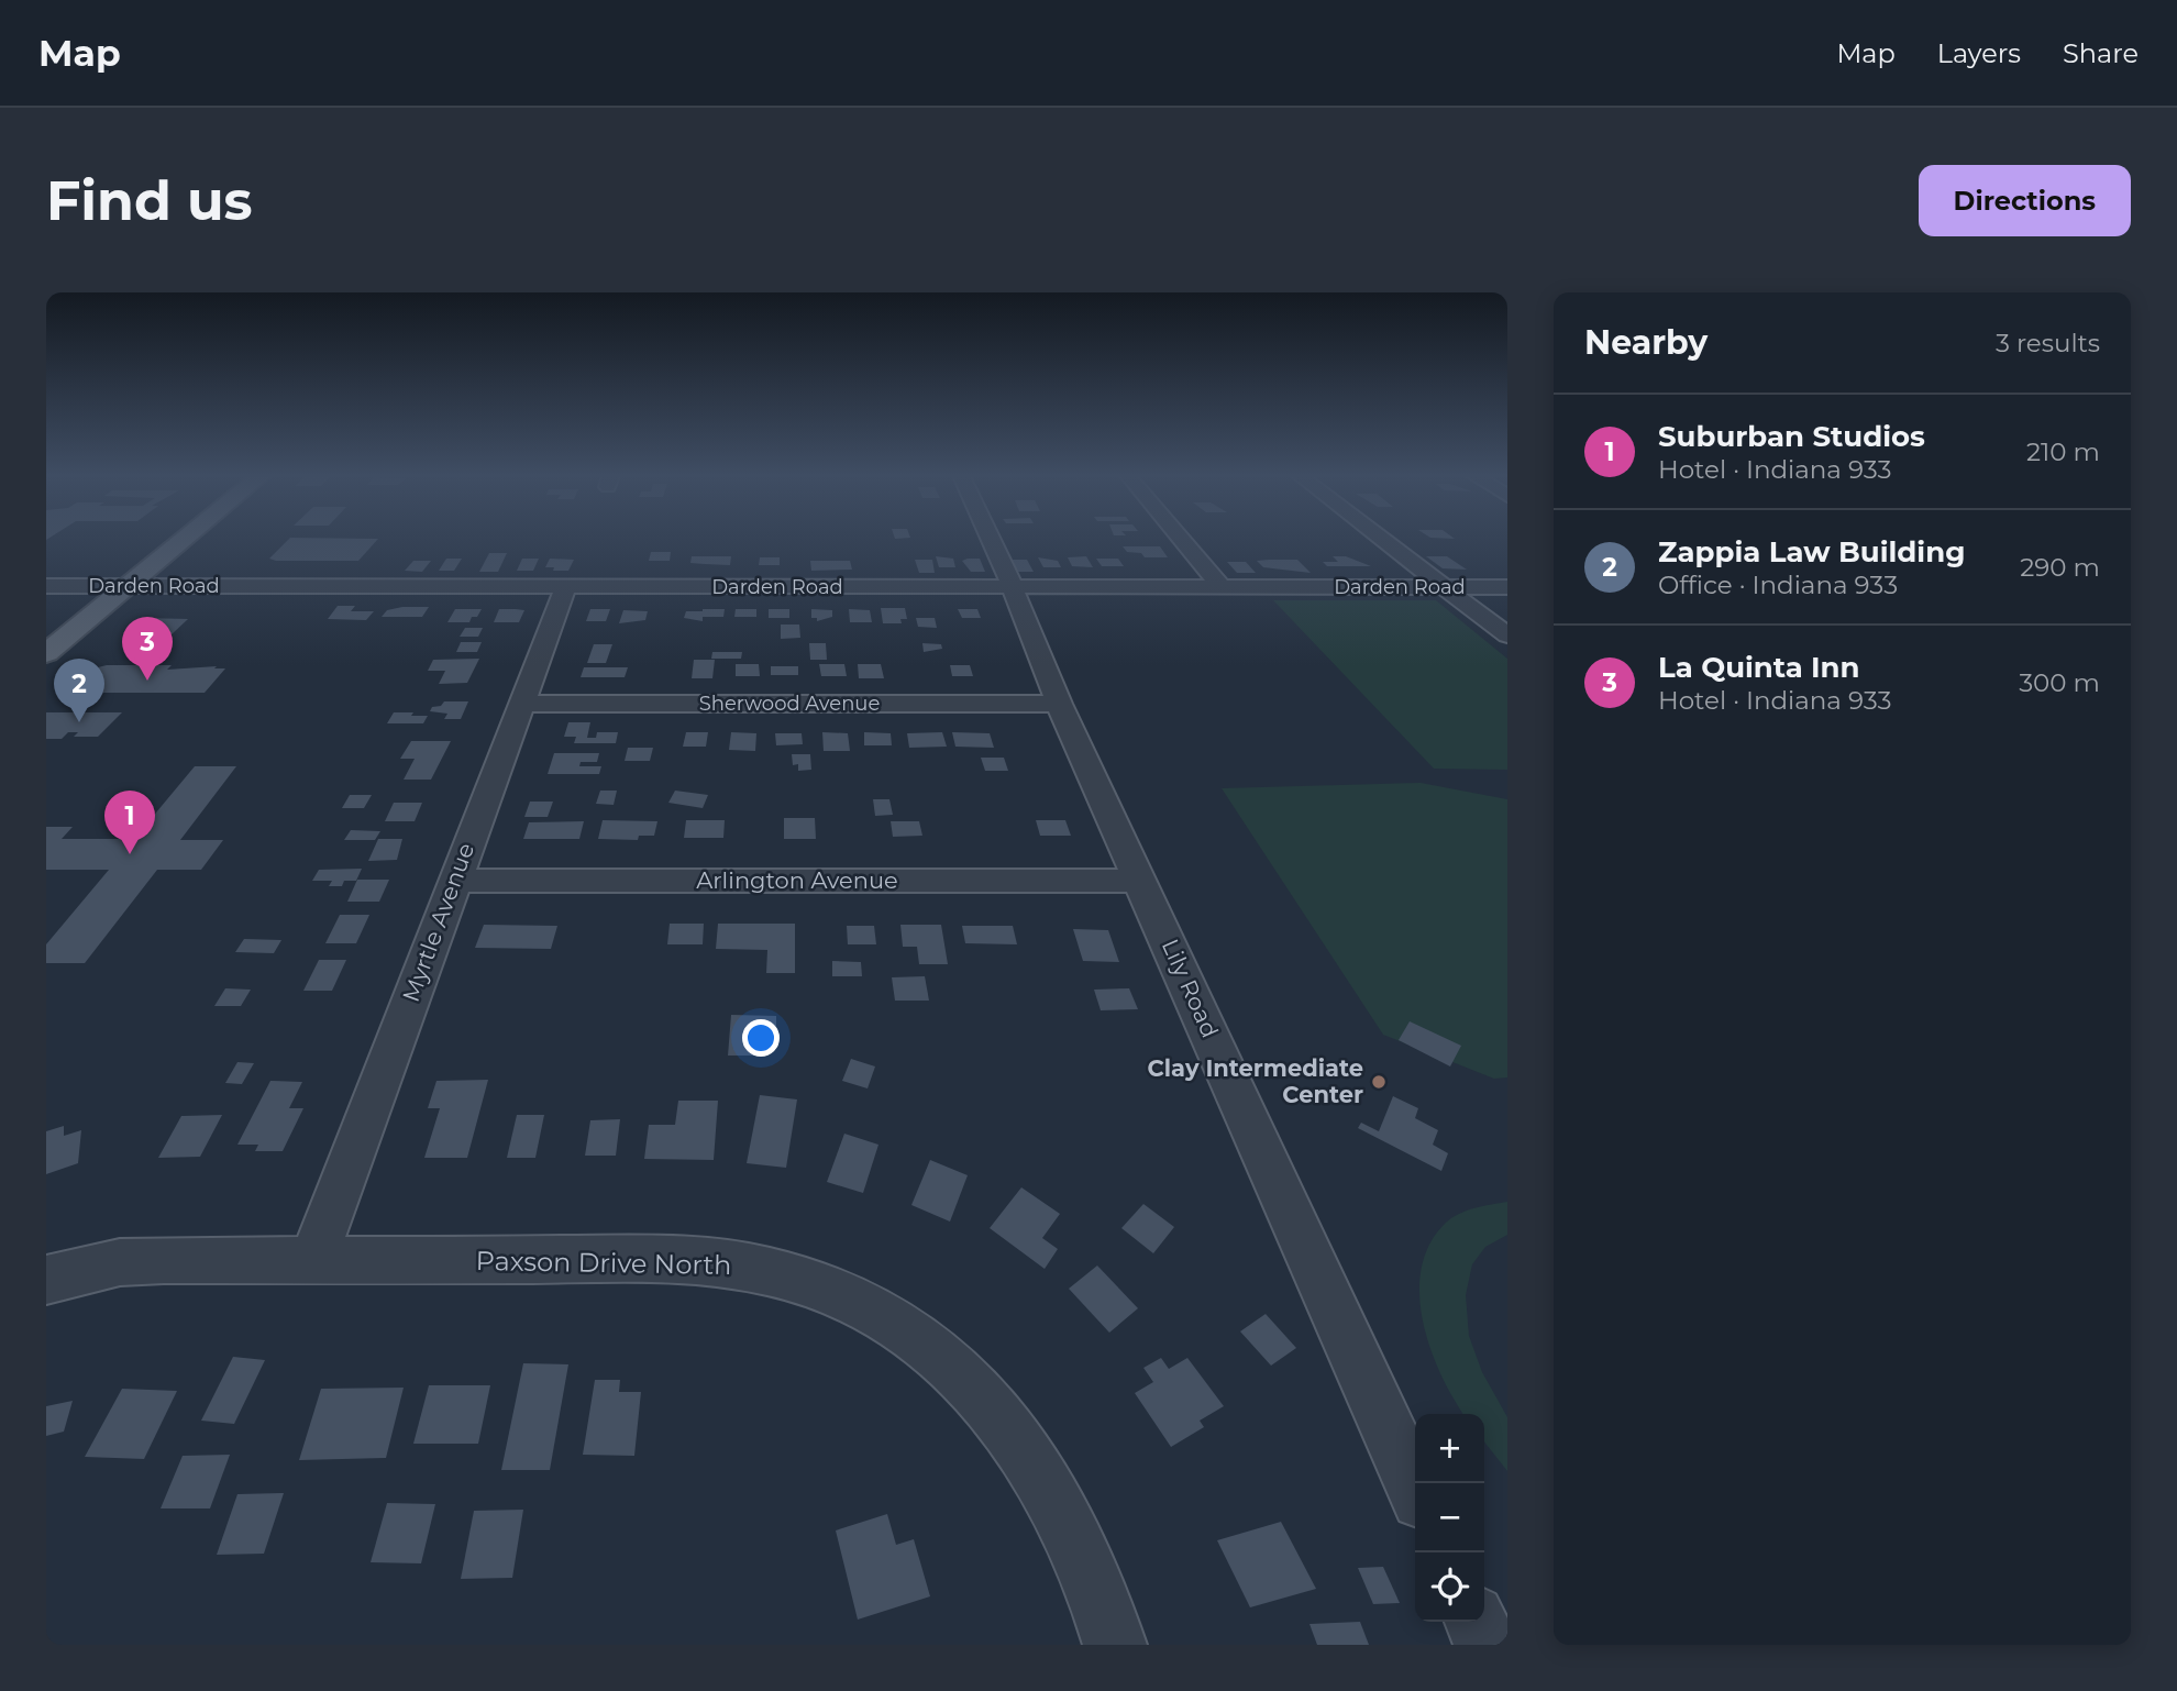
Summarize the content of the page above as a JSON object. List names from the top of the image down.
{
  "streets": {
    "street": [
      "Darden Road",
      "Sherwood Avenue",
      "Arlington Avenue",
      "Myrtle Avenue",
      "Lily Road",
      "Paxson Drive North"
    ]
  },
  "crossings": [
    ["Darden Road", "Myrtle Avenue"],
    ["Darden Road", "Lily Road"],
    ["Sherwood Avenue", "Myrtle Avenue"],
    ["Sherwood Avenue", "Lily Road"],
    ["Arlington Avenue", "Myrtle Avenue"],
    ["Arlington Avenue", "Lily Road"],
    ["Myrtle Avenue", "Paxson Drive North"]
  ],
  "places": ["Clay Intermediate Center"],
  "page": {
    "header": "Map",
    "nav": ["Map", "Layers", "Share"],
    "buttons": "Directions",
    "title": "Find us",
    "heading": ["Nearby", "3 results"],
    "list": [
      {
        "mark": "1",
        "name": "Suburban Studios",
        "note": "Hotel · Indiana 933",
        "value": "210 m"
      },
      {
        "mark": "2",
        "name": "Zappia Law Building",
        "note": "Office · Indiana 933",
        "value": "290 m"
      },
      {
        "mark": "3",
        "name": "La Quinta Inn",
        "note": "Hotel · Indiana 933",
        "value": "300 m"
      }
    ],
    "pins": ["3", "2", "1"],
    "map_buttons": ["+", "−"]
  }
}
